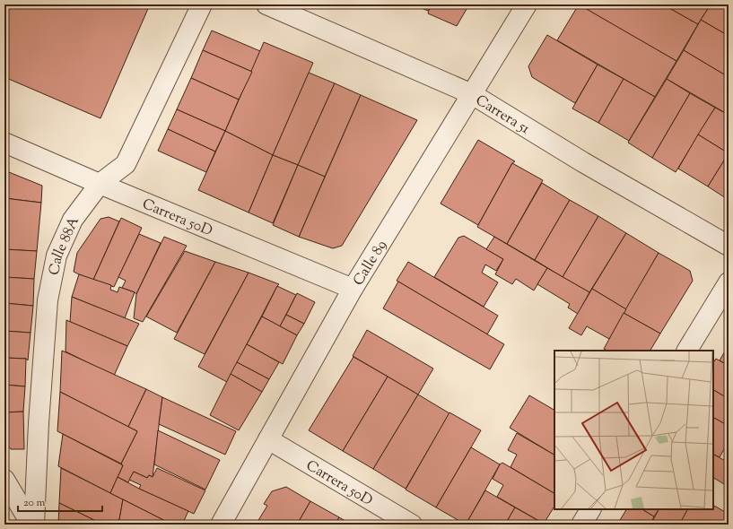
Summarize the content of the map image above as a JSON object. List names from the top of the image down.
{
  "streets": {
    "street": [
      "Carrera 51",
      "Carrera 50D",
      "Calle 88A",
      "Calle 89"
    ]
  },
  "crossings": [
    ["Carrera 51", "Calle 89"],
    ["Carrera 50D", "Calle 88A"],
    ["Carrera 50D", "Calle 89"]
  ],
  "scale_bar": "20 m"
}
